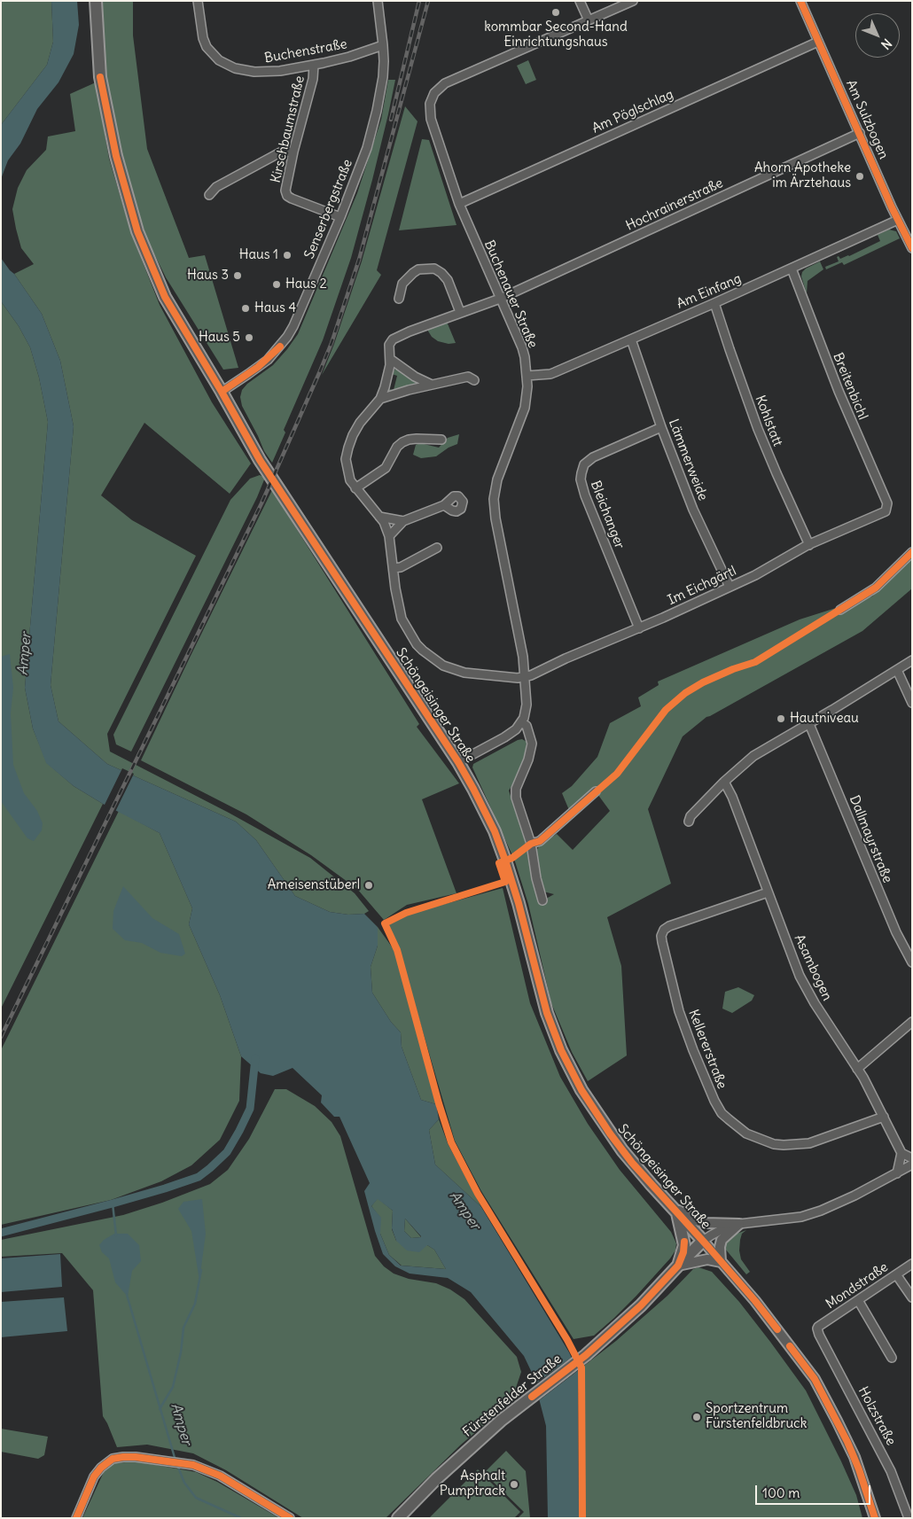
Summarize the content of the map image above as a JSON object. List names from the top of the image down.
{
  "streets": {
    "main road": ["Schöngeisinger Straße", "Fürstenfelder Straße"],
    "street": [
      "Buchenstraße",
      "Am Pöglschlag",
      "Am Sulzbogen",
      "Kirschbaumstraße",
      "Hochrainerstraße",
      "Senserbergstraße",
      "Am Einfang",
      "Buchenauer Straße",
      "Breitenbichl",
      "Kohlstatt",
      "Lämmerweide",
      "Bleichanger",
      "Im Eichgärtl",
      "Dallmayrstraße",
      "Asambogen",
      "Kellererstraße",
      "Mondstraße",
      "Holzstraße"
    ]
  },
  "crossings": [
    ["Buchenstraße", "Kirschbaumstraße"],
    ["Buchenstraße", "Senserbergstraße"],
    ["Am Pöglschlag", "Am Sulzbogen"],
    ["Am Pöglschlag", "Buchenauer Straße"],
    ["Am Sulzbogen", "Hochrainerstraße"],
    ["Am Sulzbogen", "Am Einfang"],
    ["Kirschbaumstraße", "Senserbergstraße"],
    ["Hochrainerstraße", "Buchenauer Straße"],
    ["Senserbergstraße", "Schöngeisinger Straße"],
    ["Am Einfang", "Buchenauer Straße"],
    ["Am Einfang", "Breitenbichl"],
    ["Am Einfang", "Kohlstatt"],
    ["Am Einfang", "Lämmerweide"],
    ["Buchenauer Straße", "Im Eichgärtl"],
    ["Breitenbichl", "Im Eichgärtl"],
    ["Kohlstatt", "Im Eichgärtl"],
    ["Lämmerweide", "Bleichanger"],
    ["Lämmerweide", "Im Eichgärtl"],
    ["Bleichanger", "Im Eichgärtl"],
    ["Schöngeisinger Straße", "Fürstenfelder Straße"],
    ["Asambogen", "Kellererstraße"],
    ["Mondstraße", "Holzstraße"]
  ],
  "water": ["Amper"],
  "places": [
    "kommbar Second-Hand Einrichtungshaus",
    "Ahorn Apotheke im Ärztehaus",
    "Haus 1",
    "Haus 3",
    "Haus 2",
    "Haus 4",
    "Haus 5",
    "Hautniveau",
    "Ameisenstüberl",
    "Sportzentrum Fürstenfeldbruck",
    "Asphalt Pumptrack"
  ],
  "scale_bar": "100 m",
  "north": "bottom right"
}
